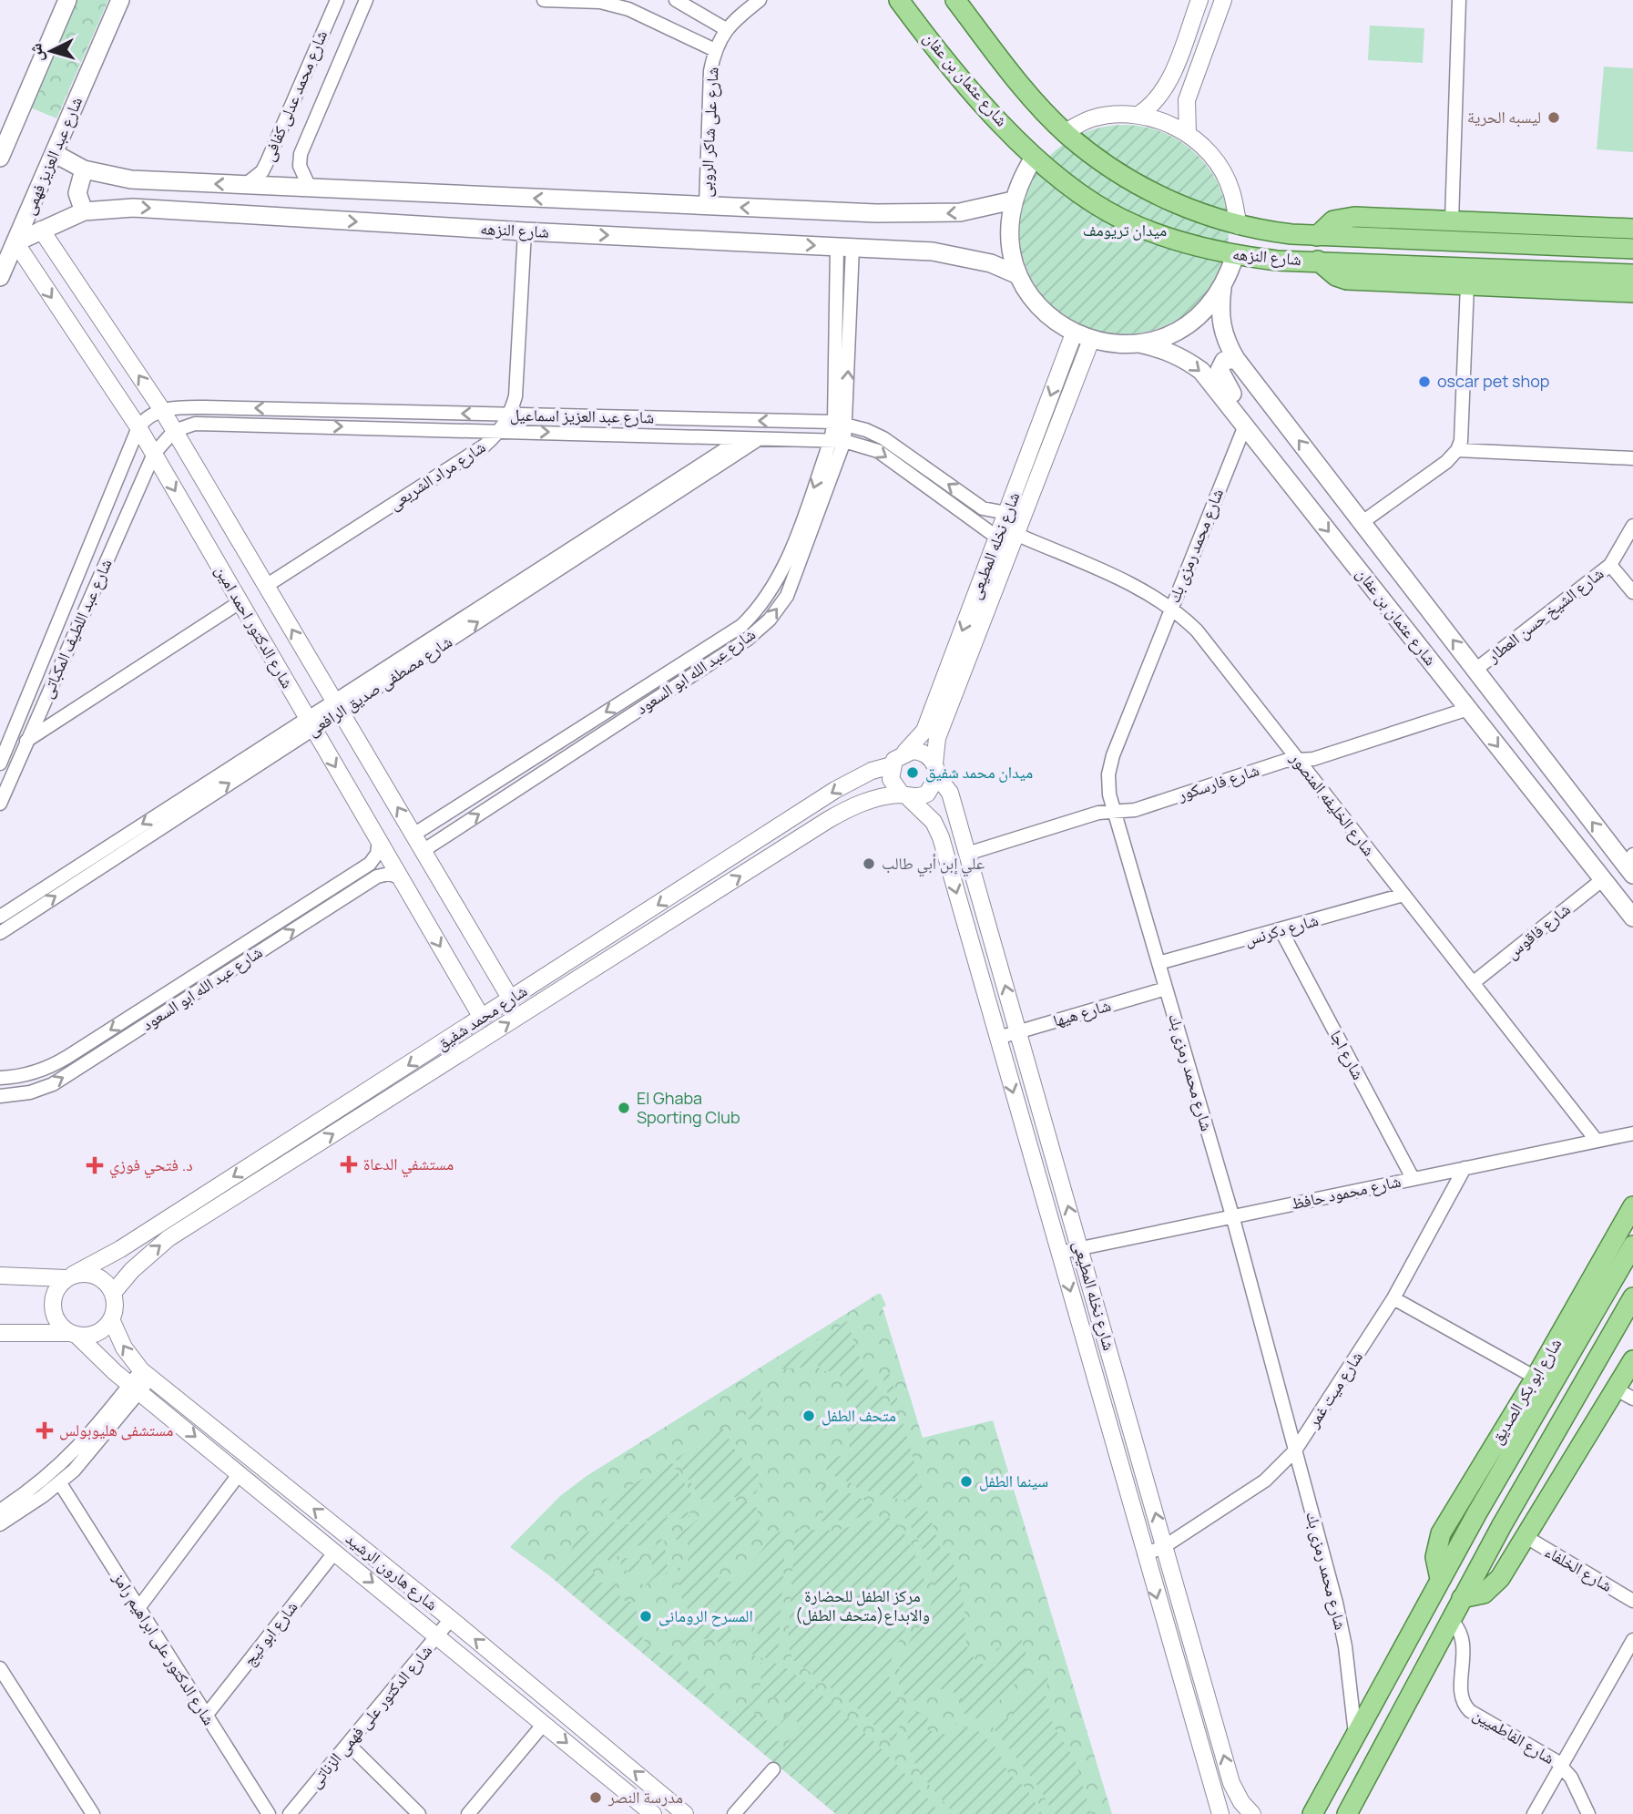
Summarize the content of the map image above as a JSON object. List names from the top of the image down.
{
  "streets": {
    "main road": [
      "شارع عثمان بن عفان",
      "شارع عبد العزيز فهمى",
      "شارع النزهه",
      "شارع ابو بكر الصديق"
    ],
    "street": [
      "شارع محمد عدلى كفافى",
      "شارع على شاكر الروبى",
      "شارع عبد العزيز اسماعيل",
      "شارع مراد الشريعى",
      "شارع نخله المطيعى",
      "شارع محمد رمزى بك",
      "شارع الشيخ حسن العطار",
      "شارع الدكتور احمد امين",
      "شارع عبد اللطيف المكباتى",
      "شارع عبد الله ابو السعود",
      "شارع مصطفى صديق الرافعى",
      "شارع فارسكور",
      "شارع الخليفه المنصور",
      "شارع دكرنس",
      "شارع فاقوس",
      "شارع هيها",
      "شارع محمد شفيق",
      "شارع اجا",
      "شارع محمود حافظ",
      "شارع ميت غمر",
      "شارع الخلفاء",
      "شارع هارون الرشيد",
      "شارع ابو تيج",
      "شارع الدكتور على ابراهيم رامز",
      "شارع الدكتور على فهمى الزناتى",
      "شارع الفاطميين"
    ]
  },
  "crossings": [
    ["شارع عثمان بن عفان", "شارع النزهه"],
    ["شارع عثمان بن عفان", "شارع محمد رمزى بك"],
    ["شارع عثمان بن عفان", "شارع الشيخ حسن العطار"],
    ["شارع عثمان بن عفان", "شارع فارسكور"],
    ["شارع عثمان بن عفان", "شارع فاقوس"],
    ["شارع محمد عدلى كفافى", "شارع النزهه"],
    ["شارع على شاكر الروبى", "شارع النزهه"],
    ["شارع عبد العزيز فهمى", "شارع النزهه"],
    ["شارع عبد العزيز فهمى", "شارع الدكتور احمد امين"],
    ["شارع النزهه", "شارع مراد الشريعى"],
    ["شارع النزهه", "شارع الدكتور احمد امين"],
    ["شارع النزهه", "شارع عبد الله ابو السعود"],
    ["شارع عبد العزيز اسماعيل", "شارع مراد الشريعى"],
    ["شارع عبد العزيز اسماعيل", "شارع نخله المطيعى"],
    ["شارع عبد العزيز اسماعيل", "شارع الدكتور احمد امين"],
    ["شارع عبد العزيز اسماعيل", "شارع عبد الله ابو السعود"],
    ["شارع عبد العزيز اسماعيل", "شارع مصطفى صديق الرافعى"],
    ["شارع مراد الشريعى", "شارع الدكتور احمد امين"],
    ["شارع نخله المطيعى", "شارع فارسكور"],
    ["شارع نخله المطيعى", "شارع الخليفه المنصور"],
    ["شارع نخله المطيعى", "شارع هيها"],
    ["شارع نخله المطيعى", "شارع محمد شفيق"],
    ["شارع نخله المطيعى", "شارع محمود حافظ"],
    ["شارع نخله المطيعى", "شارع ميت غمر"],
    ["شارع محمد رمزى بك", "شارع فارسكور"],
    ["شارع محمد رمزى بك", "شارع الخليفه المنصور"],
    ["شارع محمد رمزى بك", "شارع دكرنس"],
    ["شارع محمد رمزى بك", "شارع هيها"],
    ["شارع محمد رمزى بك", "شارع محمود حافظ"],
    ["شارع محمد رمزى بك", "شارع ميت غمر"],
    ["شارع محمد رمزى بك", "شارع ابو بكر الصديق"],
    ["شارع الدكتور احمد امين", "شارع عبد اللطيف المكباتى"],
    ["شارع الدكتور احمد امين", "شارع عبد الله ابو السعود"],
    ["شارع الدكتور احمد امين", "شارع مصطفى صديق الرافعى"],
    ["شارع الدكتور احمد امين", "شارع محمد شفيق"],
    ["شارع فارسكور", "شارع الخليفه المنصور"],
    ["شارع الخليفه المنصور", "شارع دكرنس"],
    ["شارع الخليفه المنصور", "شارع فاقوس"],
    ["شارع الخليفه المنصور", "شارع محمود حافظ"],
    ["شارع دكرنس", "شارع اجا"],
    ["شارع محمد شفيق", "شارع هارون الرشيد"],
    ["شارع اجا", "شارع محمود حافظ"],
    ["شارع محمود حافظ", "شارع ميت غمر"],
    ["شارع هارون الرشيد", "شارع ابو تيج"],
    ["شارع هارون الرشيد", "شارع الدكتور على فهمى الزناتى"],
    ["شارع ابو تيج", "شارع الدكتور على ابراهيم رامز"]
  ],
  "parks": ["ميدان تريومف", "مركز الطفل للحضارة والابداع(متحف الطفل)"],
  "places": {
    "other": [
      "ليسبه الحرية",
      "oscar pet shop",
      "ميدان محمد شفيق",
      "علي إبن أبي طالب",
      "El Ghaba Sporting Club",
      "متحف الطفل",
      "سينما الطفل",
      "المسرح الرومانى",
      "مدرسة النصر"
    ],
    "health": ["مستشفي الدعاة", "د. فتحي فوزي", "مستشفى هليوبولس"]
  },
  "north": "left"
}
